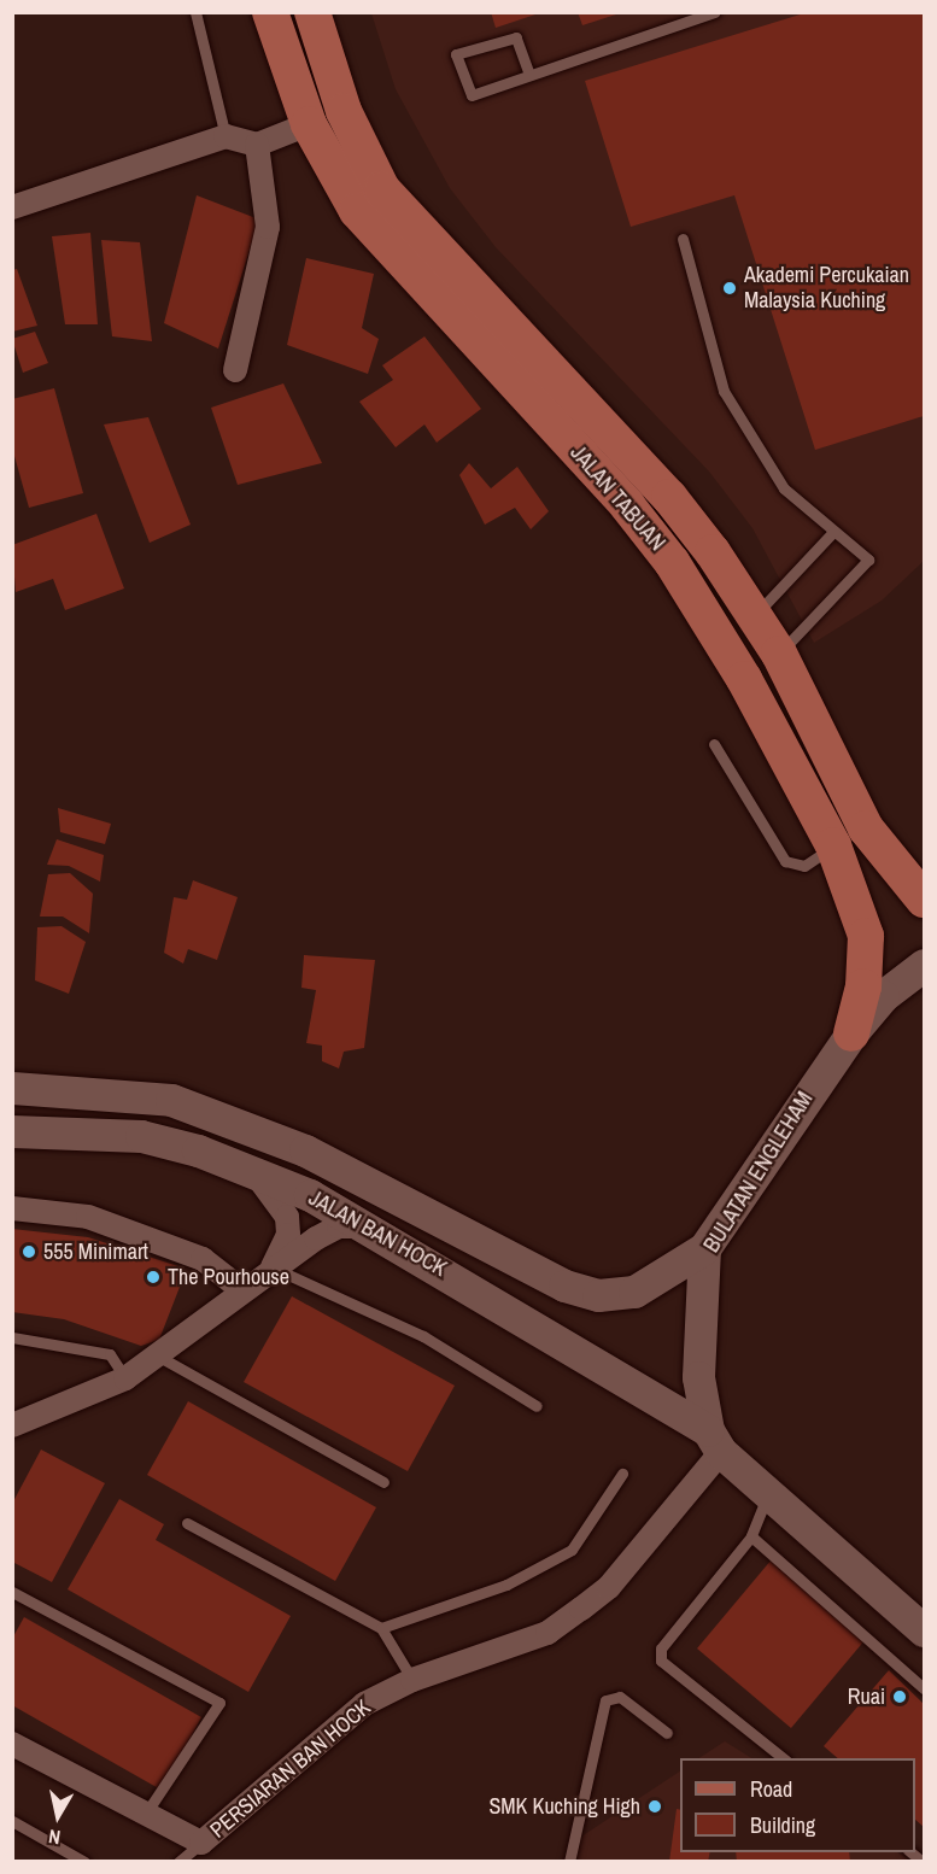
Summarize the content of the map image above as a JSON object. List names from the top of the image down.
{
  "streets": {
    "main road": ["JALAN TABUAN", "BULATAN ENGLEHAM", "JALAN BAN HOCK"],
    "street": ["PERSIARAN BAN HOCK"]
  },
  "crossings": [
    ["JALAN TABUAN", "BULATAN ENGLEHAM"],
    ["BULATAN ENGLEHAM", "JALAN BAN HOCK"],
    ["BULATAN ENGLEHAM", "PERSIARAN BAN HOCK"],
    ["JALAN BAN HOCK", "PERSIARAN BAN HOCK"]
  ],
  "places": [
    "Akademi Percukaian Malaysia Kuching",
    "555 Minimart",
    "The Pourhouse",
    "Ruai",
    "SMK Kuching High"
  ],
  "legend": ["Road", "Building"],
  "north": "bottom"
}
